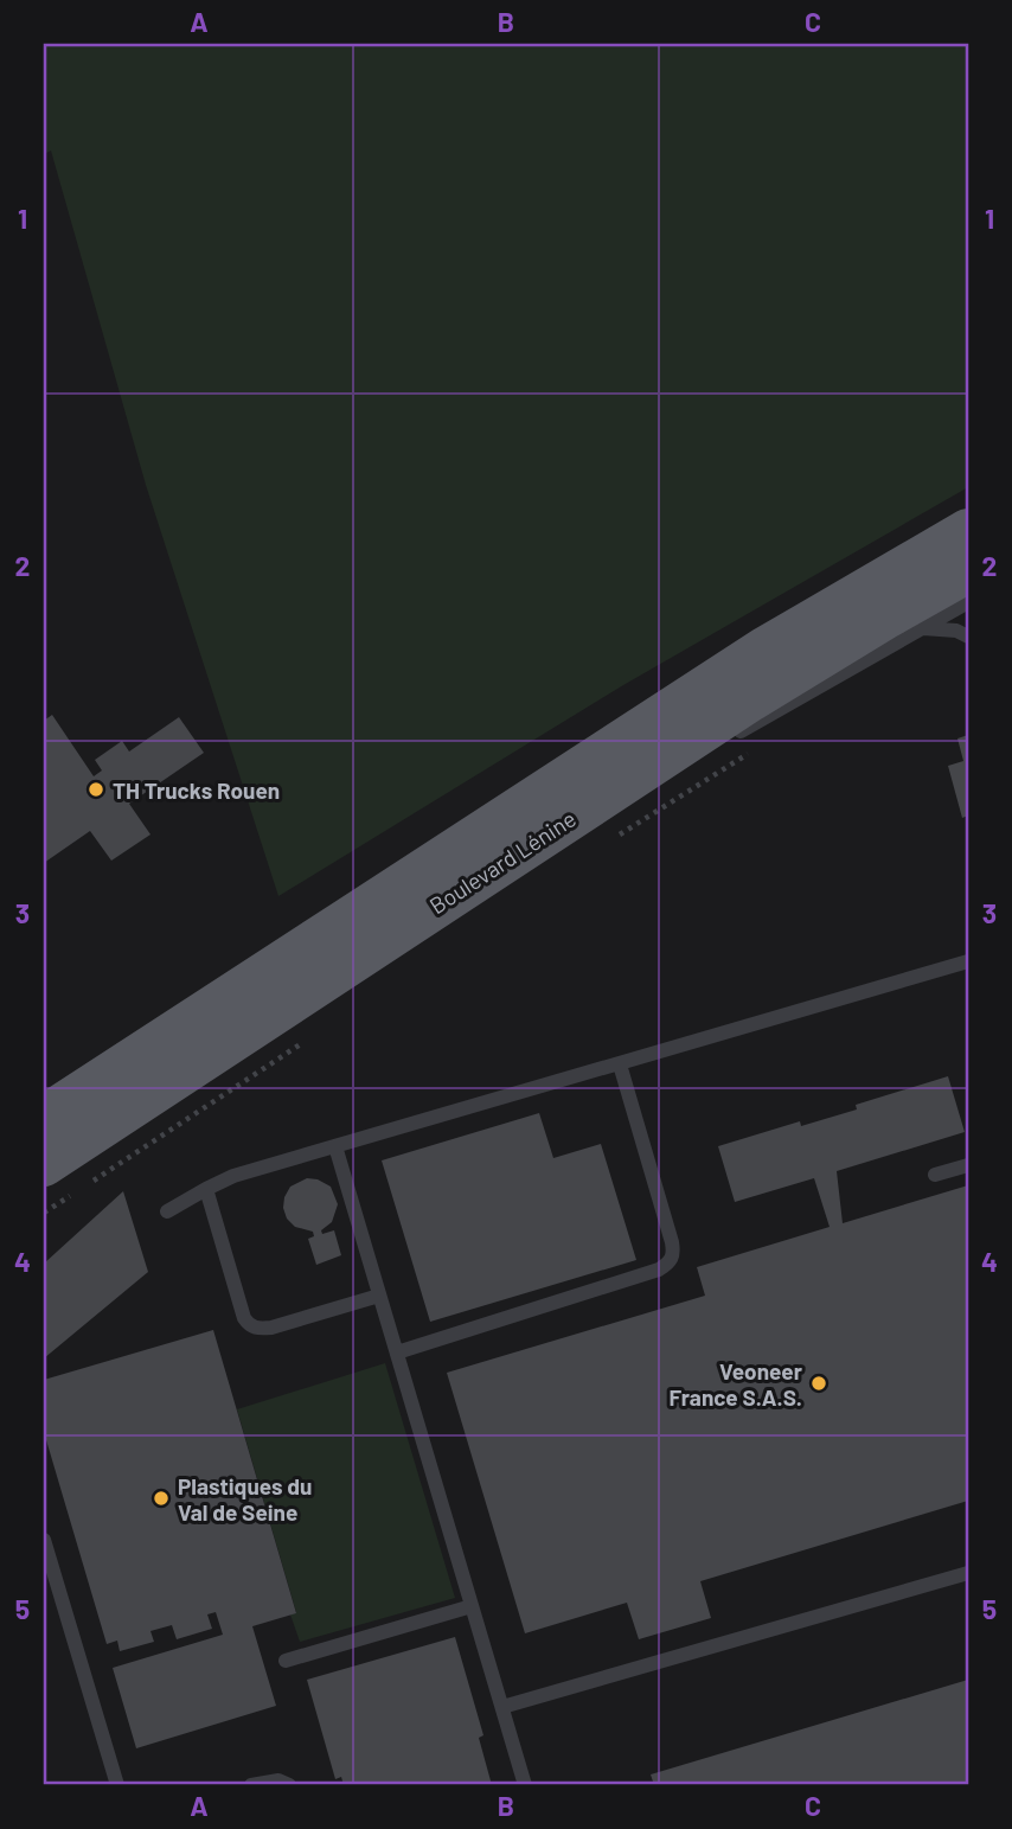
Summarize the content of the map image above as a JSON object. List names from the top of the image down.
{
  "streets": {
    "main road": ["Boulevard Lénine"]
  },
  "places": ["TH Trucks Rouen", "Veoneer France S.A.S.", "Plastiques du Val de Seine"],
  "grid": {
    "columns": ["A", "B", "C"],
    "rows": [
      "1",
      "2",
      "3",
      "4",
      "5"
    ]
  }
}
